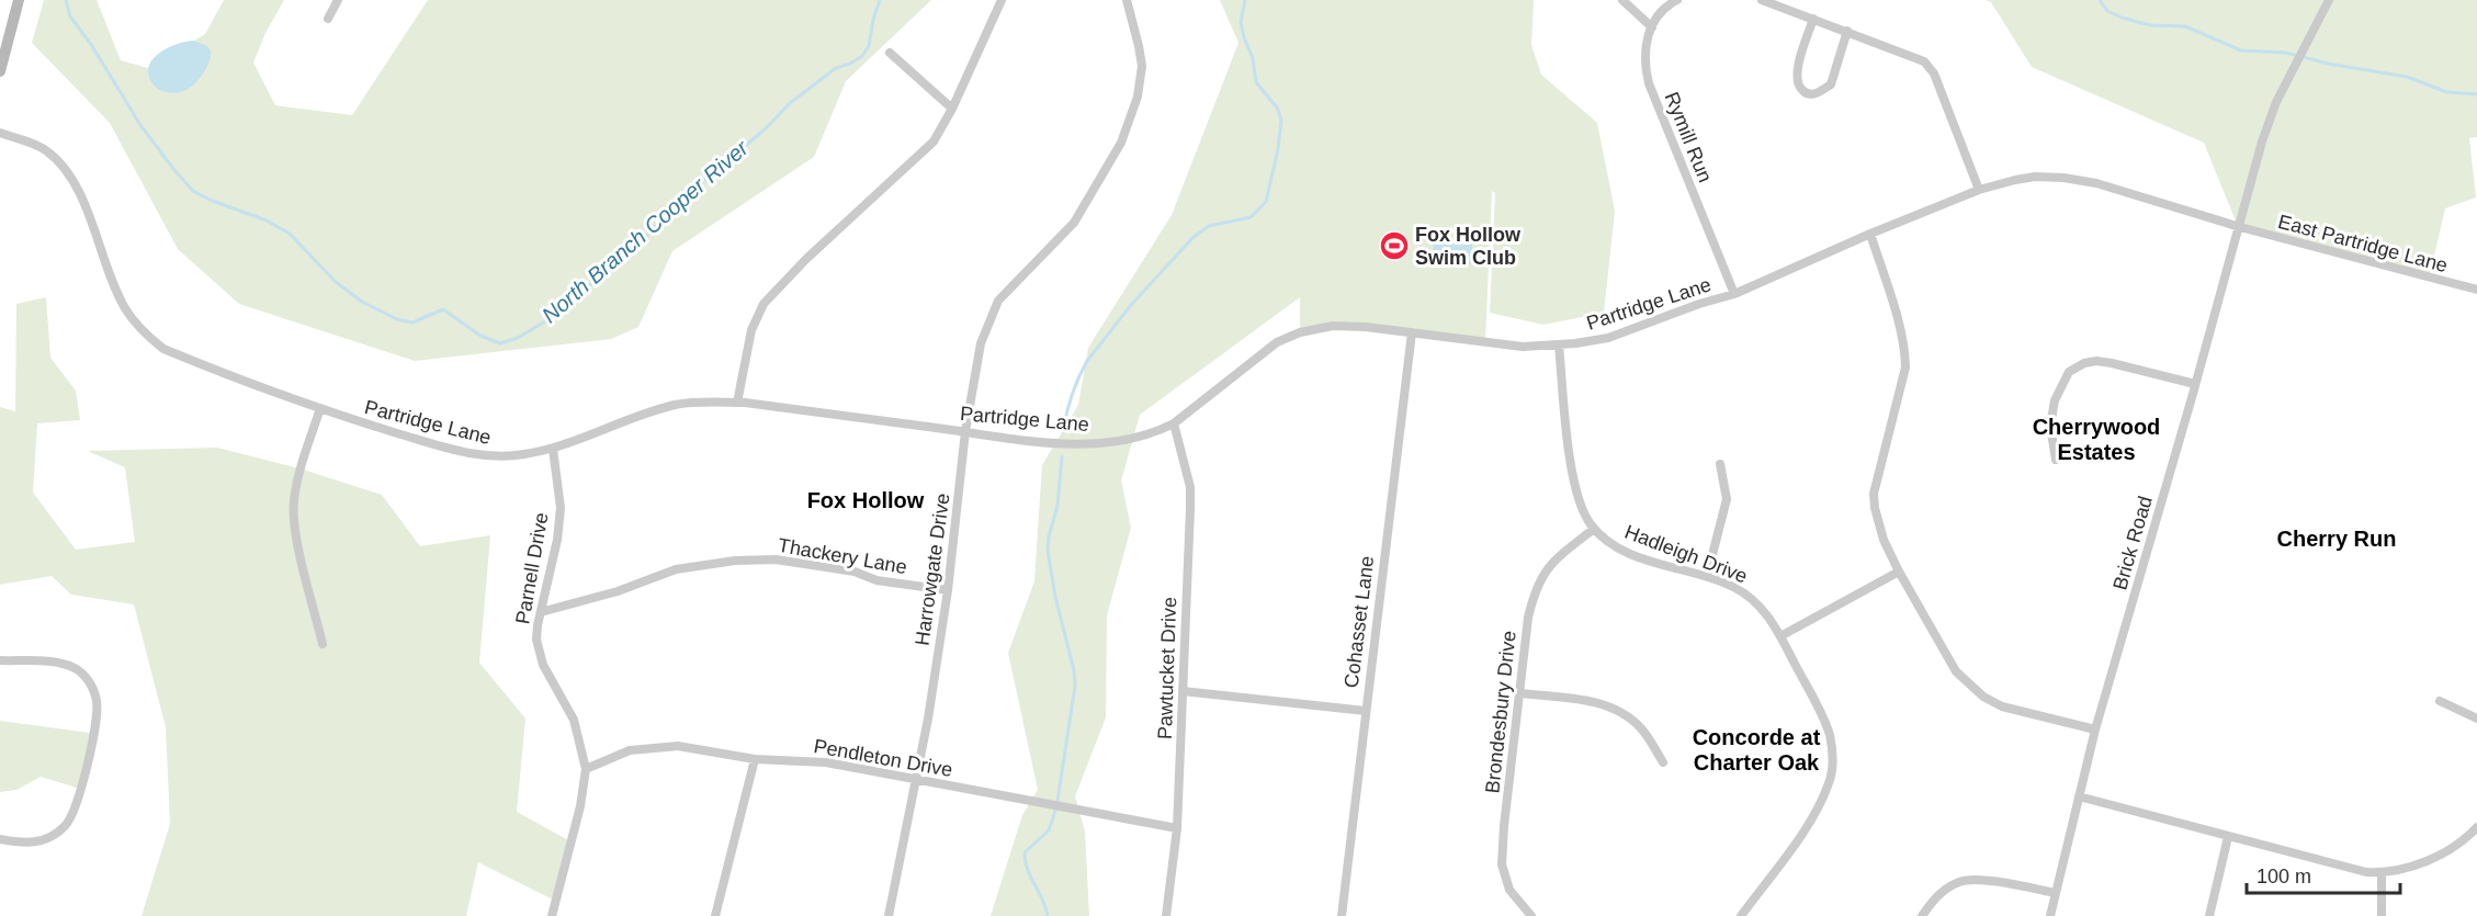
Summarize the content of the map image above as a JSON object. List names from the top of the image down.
{
  "streets": {
    "street": [
      "Rymill Run",
      "East Partridge Lane",
      "Partridge Lane",
      "Brick Road",
      "Hadleigh Drive",
      "Thackery Lane",
      "Parnell Drive",
      "Harrowgate Drive",
      "Cohasset Lane",
      "Pawtucket Drive",
      "Brondesbury Drive",
      "Pendleton Drive"
    ]
  },
  "crossings": [
    ["Rymill Run", "Partridge Lane"],
    ["East Partridge Lane", "Partridge Lane"],
    ["East Partridge Lane", "Brick Road"],
    ["Partridge Lane", "Brick Road"],
    ["Partridge Lane", "Hadleigh Drive"],
    ["Partridge Lane", "Parnell Drive"],
    ["Partridge Lane", "Harrowgate Drive"],
    ["Partridge Lane", "Cohasset Lane"],
    ["Partridge Lane", "Pawtucket Drive"],
    ["Hadleigh Drive", "Brondesbury Drive"],
    ["Thackery Lane", "Parnell Drive"],
    ["Thackery Lane", "Harrowgate Drive"],
    ["Parnell Drive", "Pendleton Drive"],
    ["Harrowgate Drive", "Pendleton Drive"],
    ["Pawtucket Drive", "Pendleton Drive"]
  ],
  "districts": [
    "Cherrywood Estates",
    "Fox Hollow",
    "Cherry Run",
    "Concorde at Charter Oak"
  ],
  "water": ["North Branch Cooper River"],
  "places": {
    "sports": ["Fox Hollow Swim Club"]
  },
  "scale_bar": "100 m"
}
